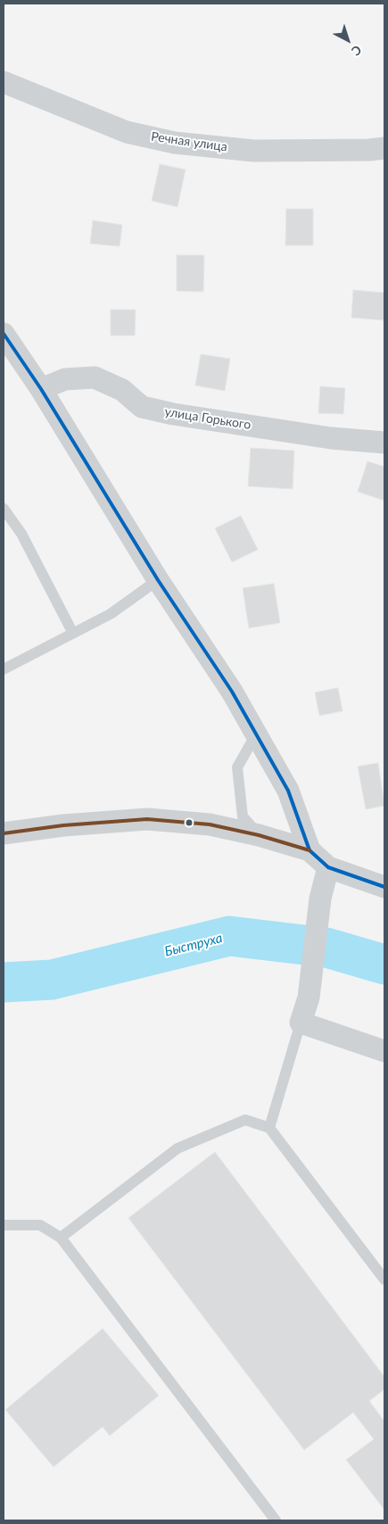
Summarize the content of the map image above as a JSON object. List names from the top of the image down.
{
  "streets": {
    "street": ["Речная улица", "улица Горького"]
  },
  "water": ["Быструха"],
  "north": "bottom right"
}
